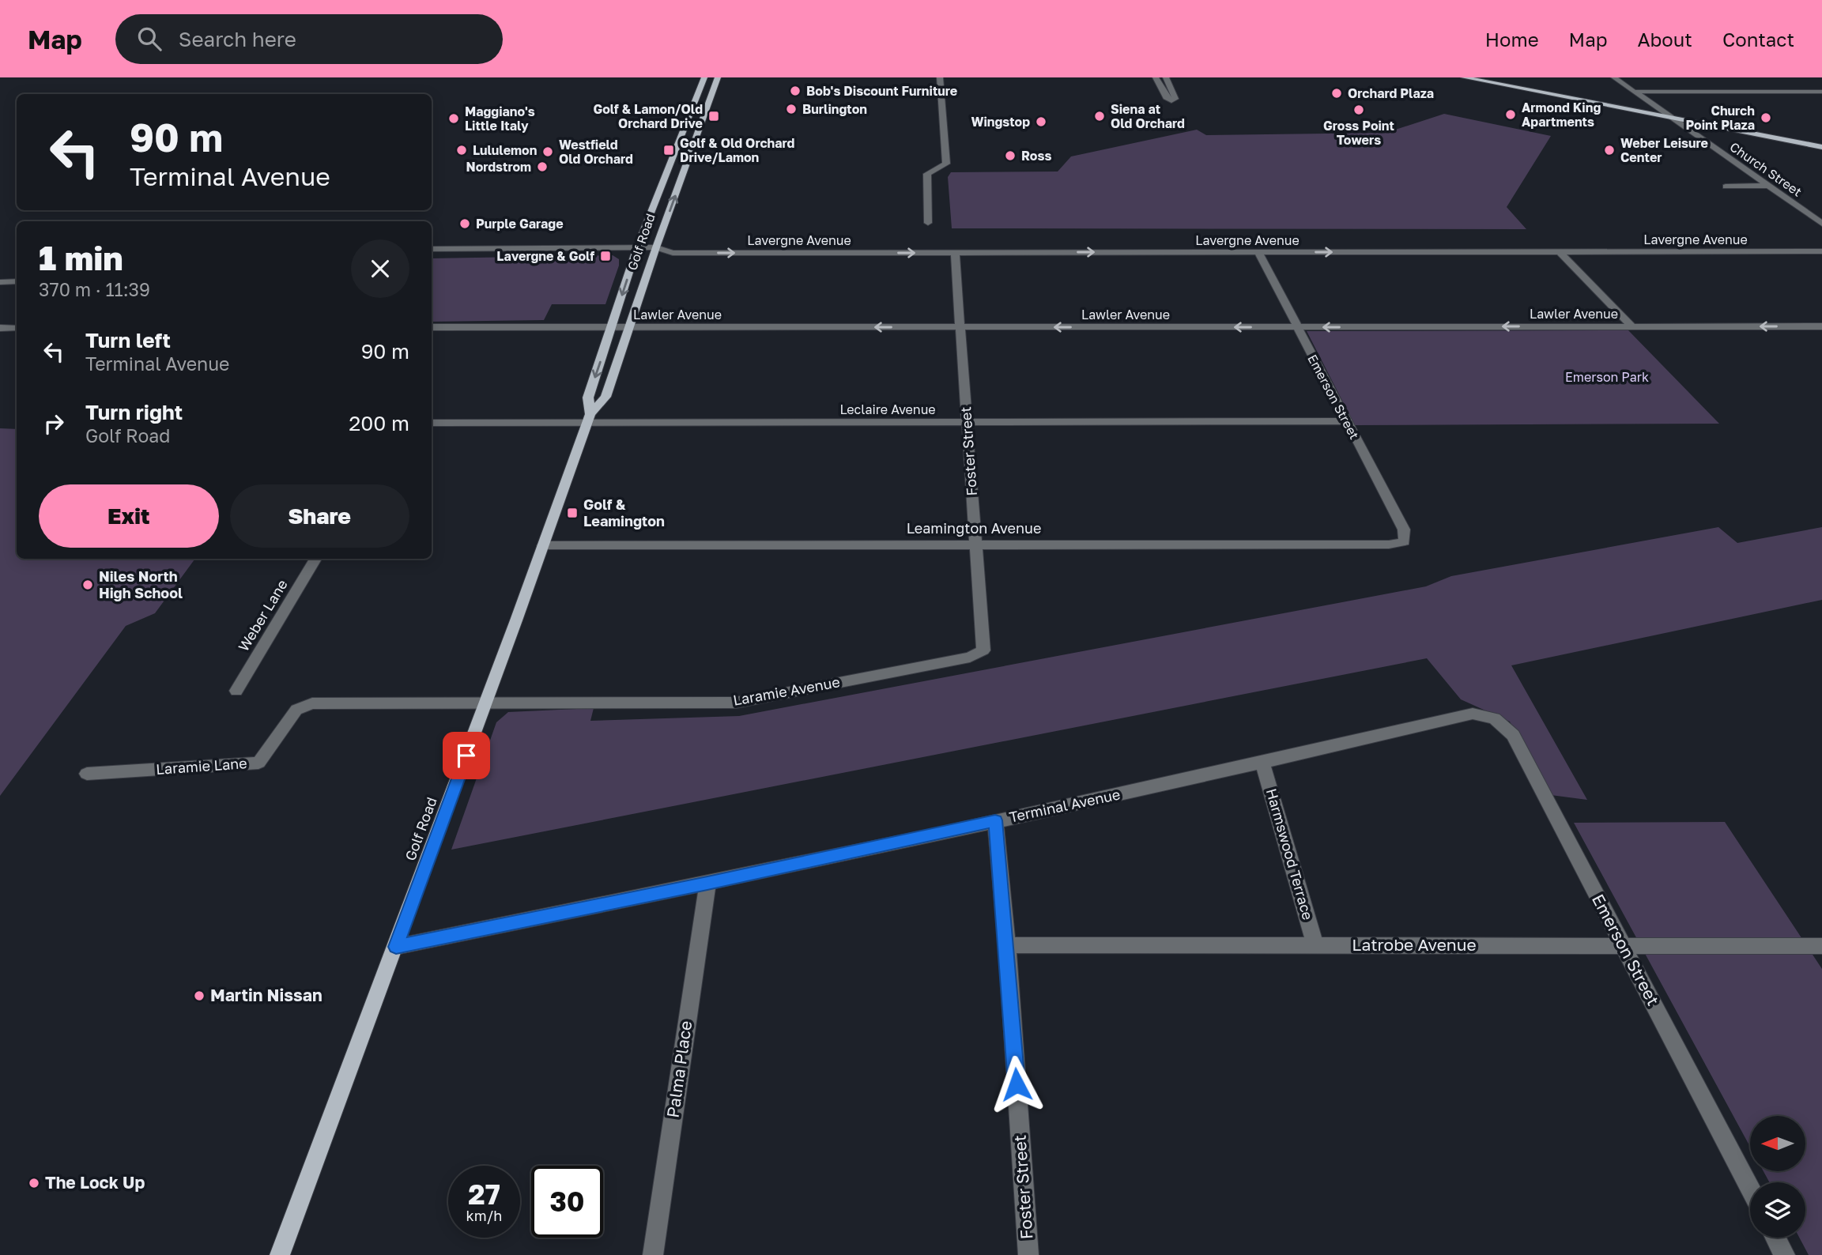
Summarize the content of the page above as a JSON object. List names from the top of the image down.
{
  "streets": {
    "main road": ["Golf Road"],
    "street": [
      "Church Street",
      "Lavergne Avenue",
      "Lawler Avenue",
      "Emerson Street",
      "Leclaire Avenue",
      "Foster Street",
      "Leamington Avenue",
      "Weber Lane",
      "Laramie Avenue",
      "Laramie Lane",
      "Terminal Avenue",
      "Harmswood Terrace",
      "Latrobe Avenue",
      "Palma Place"
    ]
  },
  "crossings": [
    ["Lavergne Avenue", "Golf Road"],
    ["Lavergne Avenue", "Emerson Street"],
    ["Lavergne Avenue", "Foster Street"],
    ["Golf Road", "Lawler Avenue"],
    ["Golf Road", "Leclaire Avenue"],
    ["Golf Road", "Leamington Avenue"],
    ["Golf Road", "Laramie Avenue"],
    ["Golf Road", "Laramie Lane"],
    ["Golf Road", "Terminal Avenue"],
    ["Lawler Avenue", "Emerson Street"],
    ["Lawler Avenue", "Foster Street"],
    ["Emerson Street", "Leclaire Avenue"],
    ["Emerson Street", "Leamington Avenue"],
    ["Emerson Street", "Terminal Avenue"],
    ["Emerson Street", "Latrobe Avenue"],
    ["Leclaire Avenue", "Foster Street"],
    ["Foster Street", "Leamington Avenue"],
    ["Foster Street", "Laramie Avenue"],
    ["Foster Street", "Terminal Avenue"],
    ["Foster Street", "Latrobe Avenue"],
    ["Laramie Avenue", "Laramie Lane"],
    ["Terminal Avenue", "Harmswood Terrace"],
    ["Terminal Avenue", "Palma Place"],
    ["Harmswood Terrace", "Latrobe Avenue"]
  ],
  "one_way": ["Lavergne Avenue", "Lawler Avenue"],
  "parks": ["Emerson Park"],
  "places": {
    "other": [
      "Bob's Discount Furniture",
      "Orchard Plaza",
      "Burlington",
      "Gross Point Towers",
      "Armond King Apartments",
      "Siena at Old Orchard",
      "Church Point Plaza",
      "Maggiano's Little Italy",
      "Wingstop",
      "Lululemon",
      "Weber Leisure Center",
      "Westfield Old Orchard",
      "Ross",
      "Nordstrom",
      "Purple Garage",
      "Niles North High School",
      "Martin Nissan",
      "The Lock Up"
    ],
    "transit": [
      "Golf & Lamon/Old Orchard Drive",
      "Golf & Old Orchard Drive/Lamon",
      "Lavergne & Golf",
      "Golf & Leamington"
    ]
  },
  "north": "left",
  "page": {
    "header": "Map",
    "search": "Search here",
    "nav": [
      "Home",
      "Map",
      "About",
      "Contact"
    ],
    "turn": ["90 m", "Terminal Avenue"],
    "heading": ["1 min", "370 m · 11:39"],
    "list": [
      {
        "name": "Turn left",
        "note": "Terminal Avenue",
        "value": "90 m"
      },
      {
        "name": "Turn right",
        "note": "Golf Road",
        "value": "200 m"
      }
    ],
    "buttons": ["Exit", "Share"],
    "speed": "27 km/h",
    "limit": "30"
  }
}
